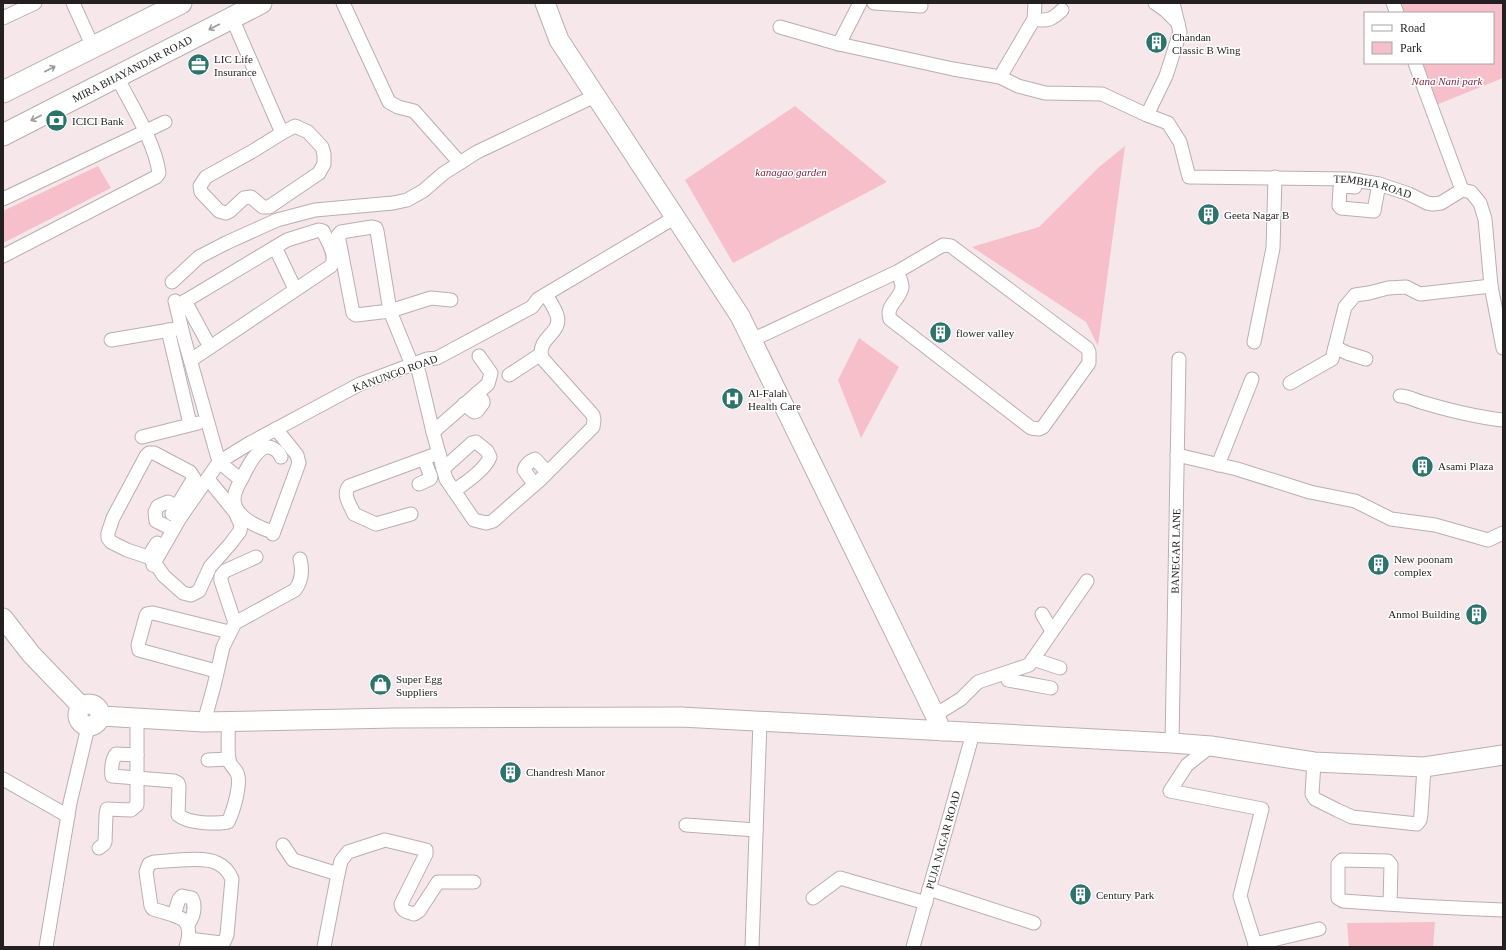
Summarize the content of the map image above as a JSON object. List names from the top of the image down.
{
  "streets": {
    "main road": ["MIRA BHAYANDAR ROAD"],
    "street": [
      "TEMBHA ROAD",
      "KANUNGO ROAD",
      "BANEGAR LANE",
      "PUJA NAGAR ROAD"
    ]
  },
  "parks": ["Nana Nani park", "kanagao garden"],
  "places": {
    "building": [
      "Chandan Classic B Wing",
      "Geeta Nagar B",
      "flower valley",
      "Asami Plaza",
      "New poonam complex",
      "Anmol Building",
      "Chandresh Manor",
      "Century Park"
    ],
    "office": ["LIC Life Insurance"],
    "bank": ["ICICI Bank"],
    "hospital": ["Al-Falah Health Care"],
    "shop": ["Super Egg Suppliers"]
  },
  "legend": ["Road", "Park"]
}
